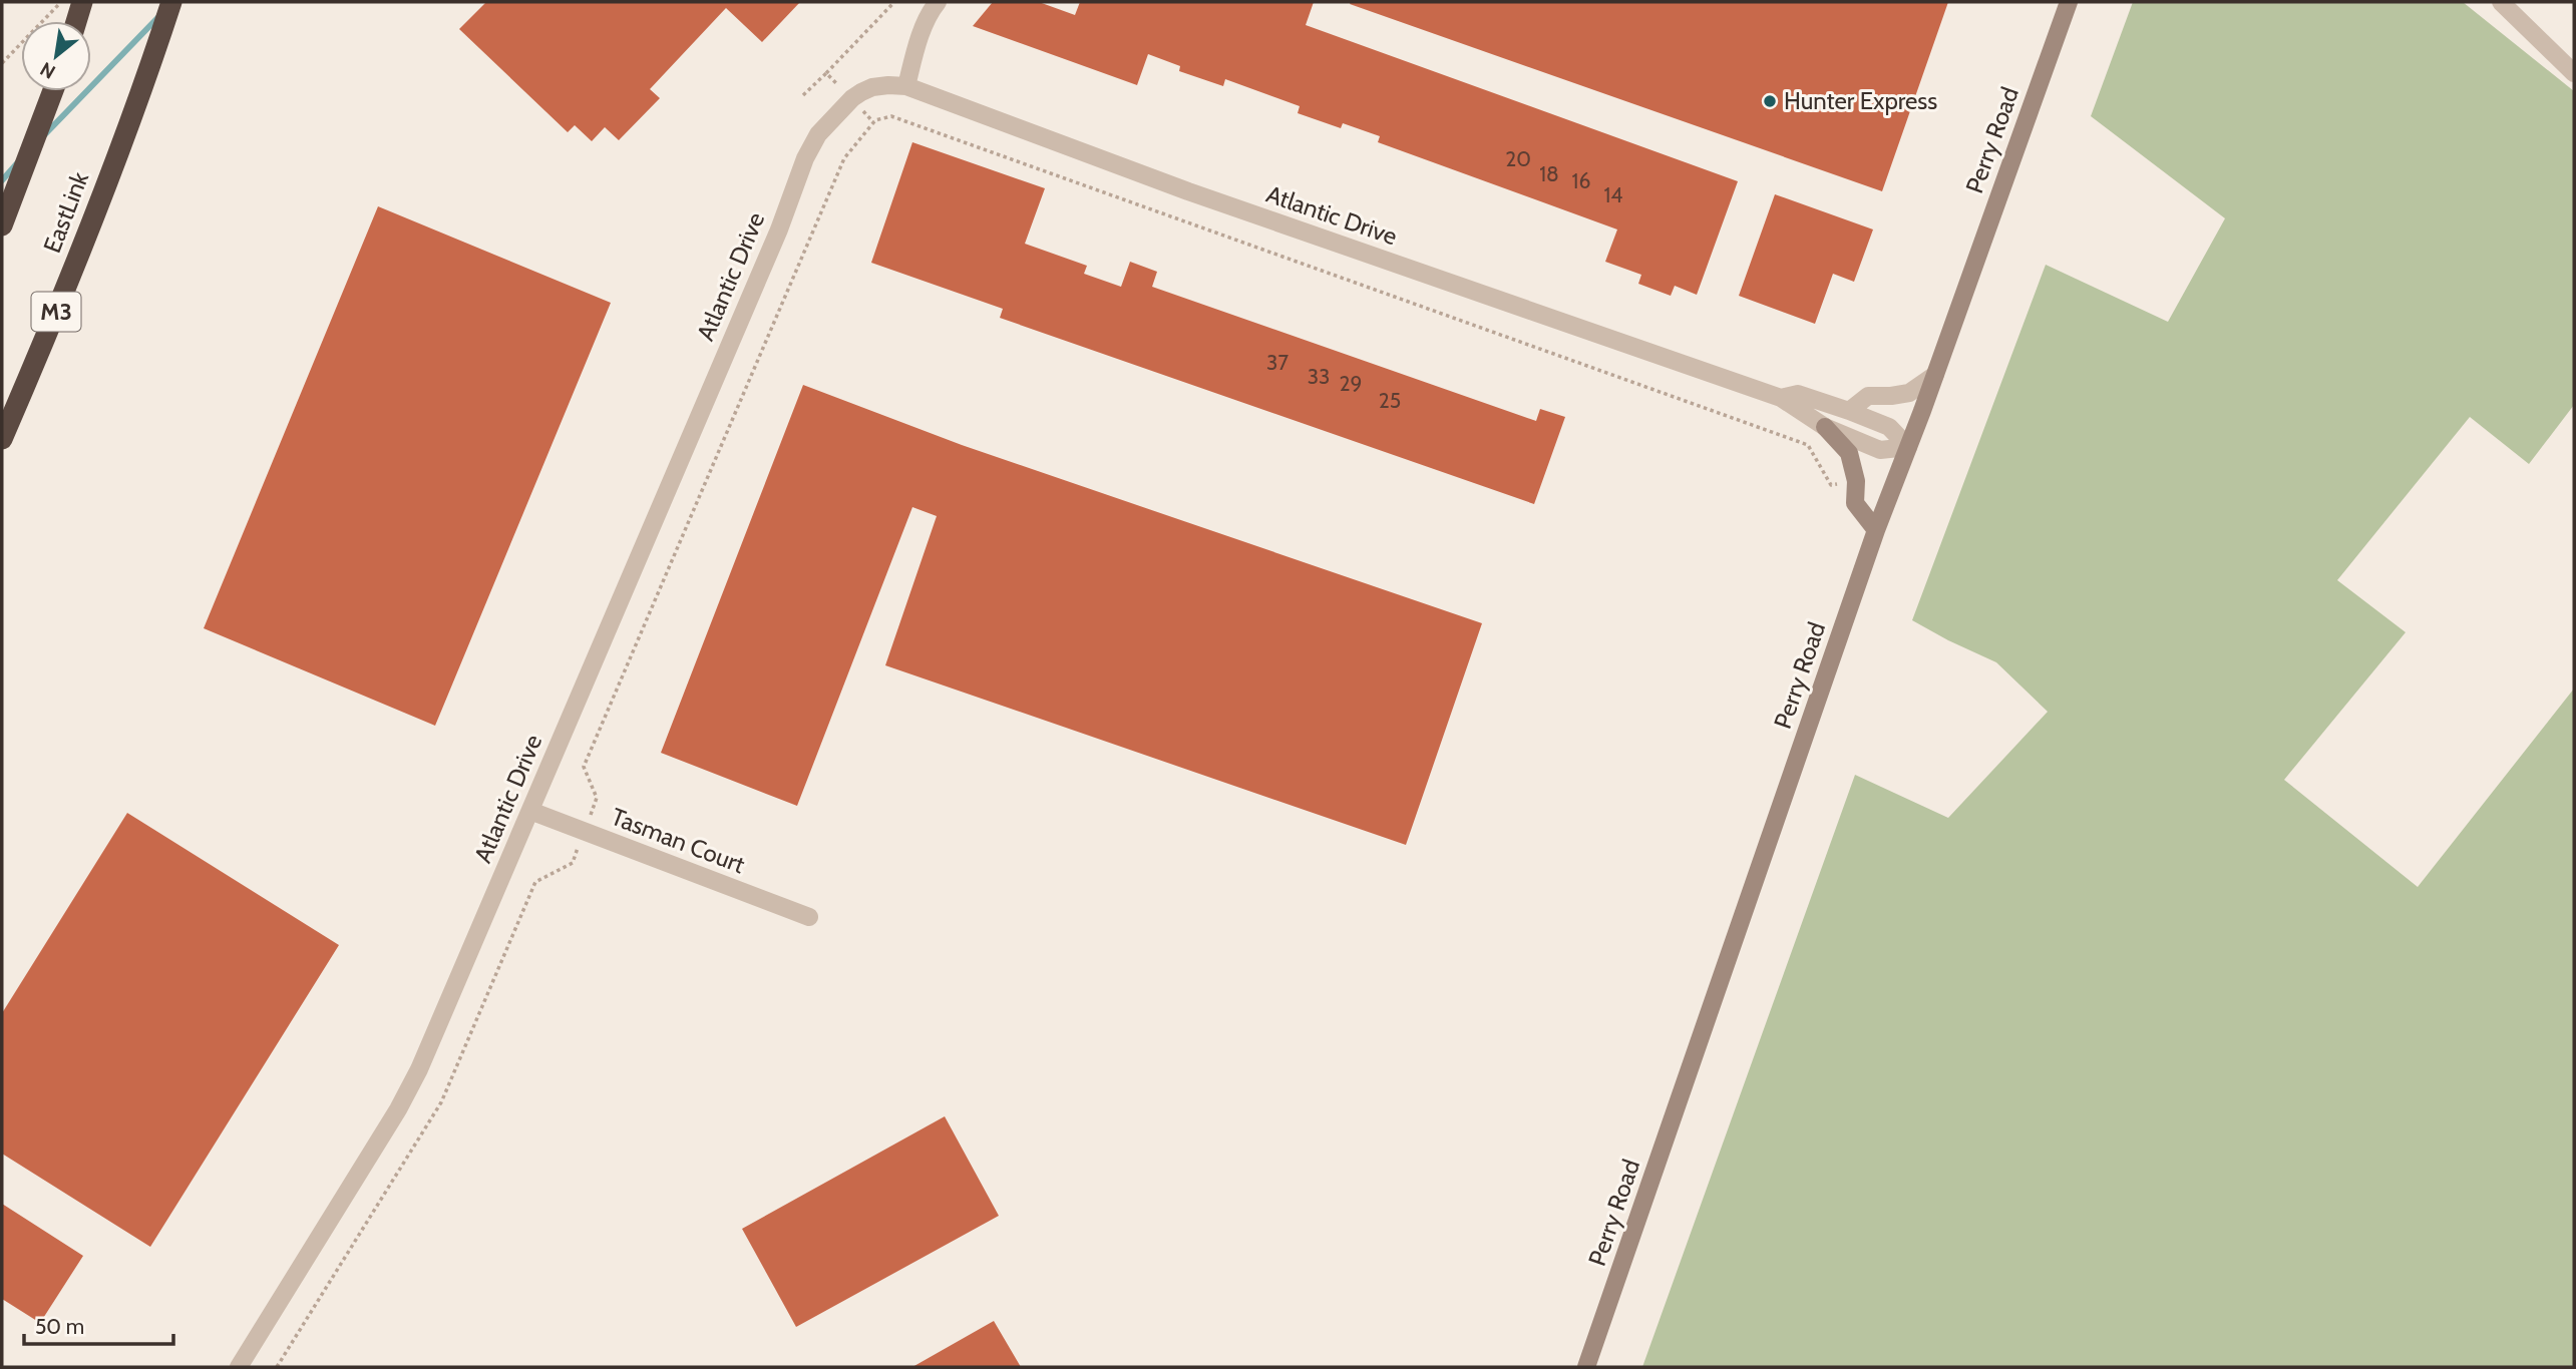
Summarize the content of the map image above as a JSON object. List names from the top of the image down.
{
  "streets": {
    "highway": ["EastLink", "M3"],
    "main road": ["Perry Road"],
    "street": ["Atlantic Drive", "Tasman Court"]
  },
  "crossings": [
    ["Perry Road", "Atlantic Drive"],
    ["Atlantic Drive", "Tasman Court"]
  ],
  "places": ["Hunter Express"],
  "house_numbers": [
    "20",
    "18",
    "16",
    "14",
    "37",
    "33",
    "29",
    "25"
  ],
  "scale_bar": "50 m",
  "north": "bottom left"
}
